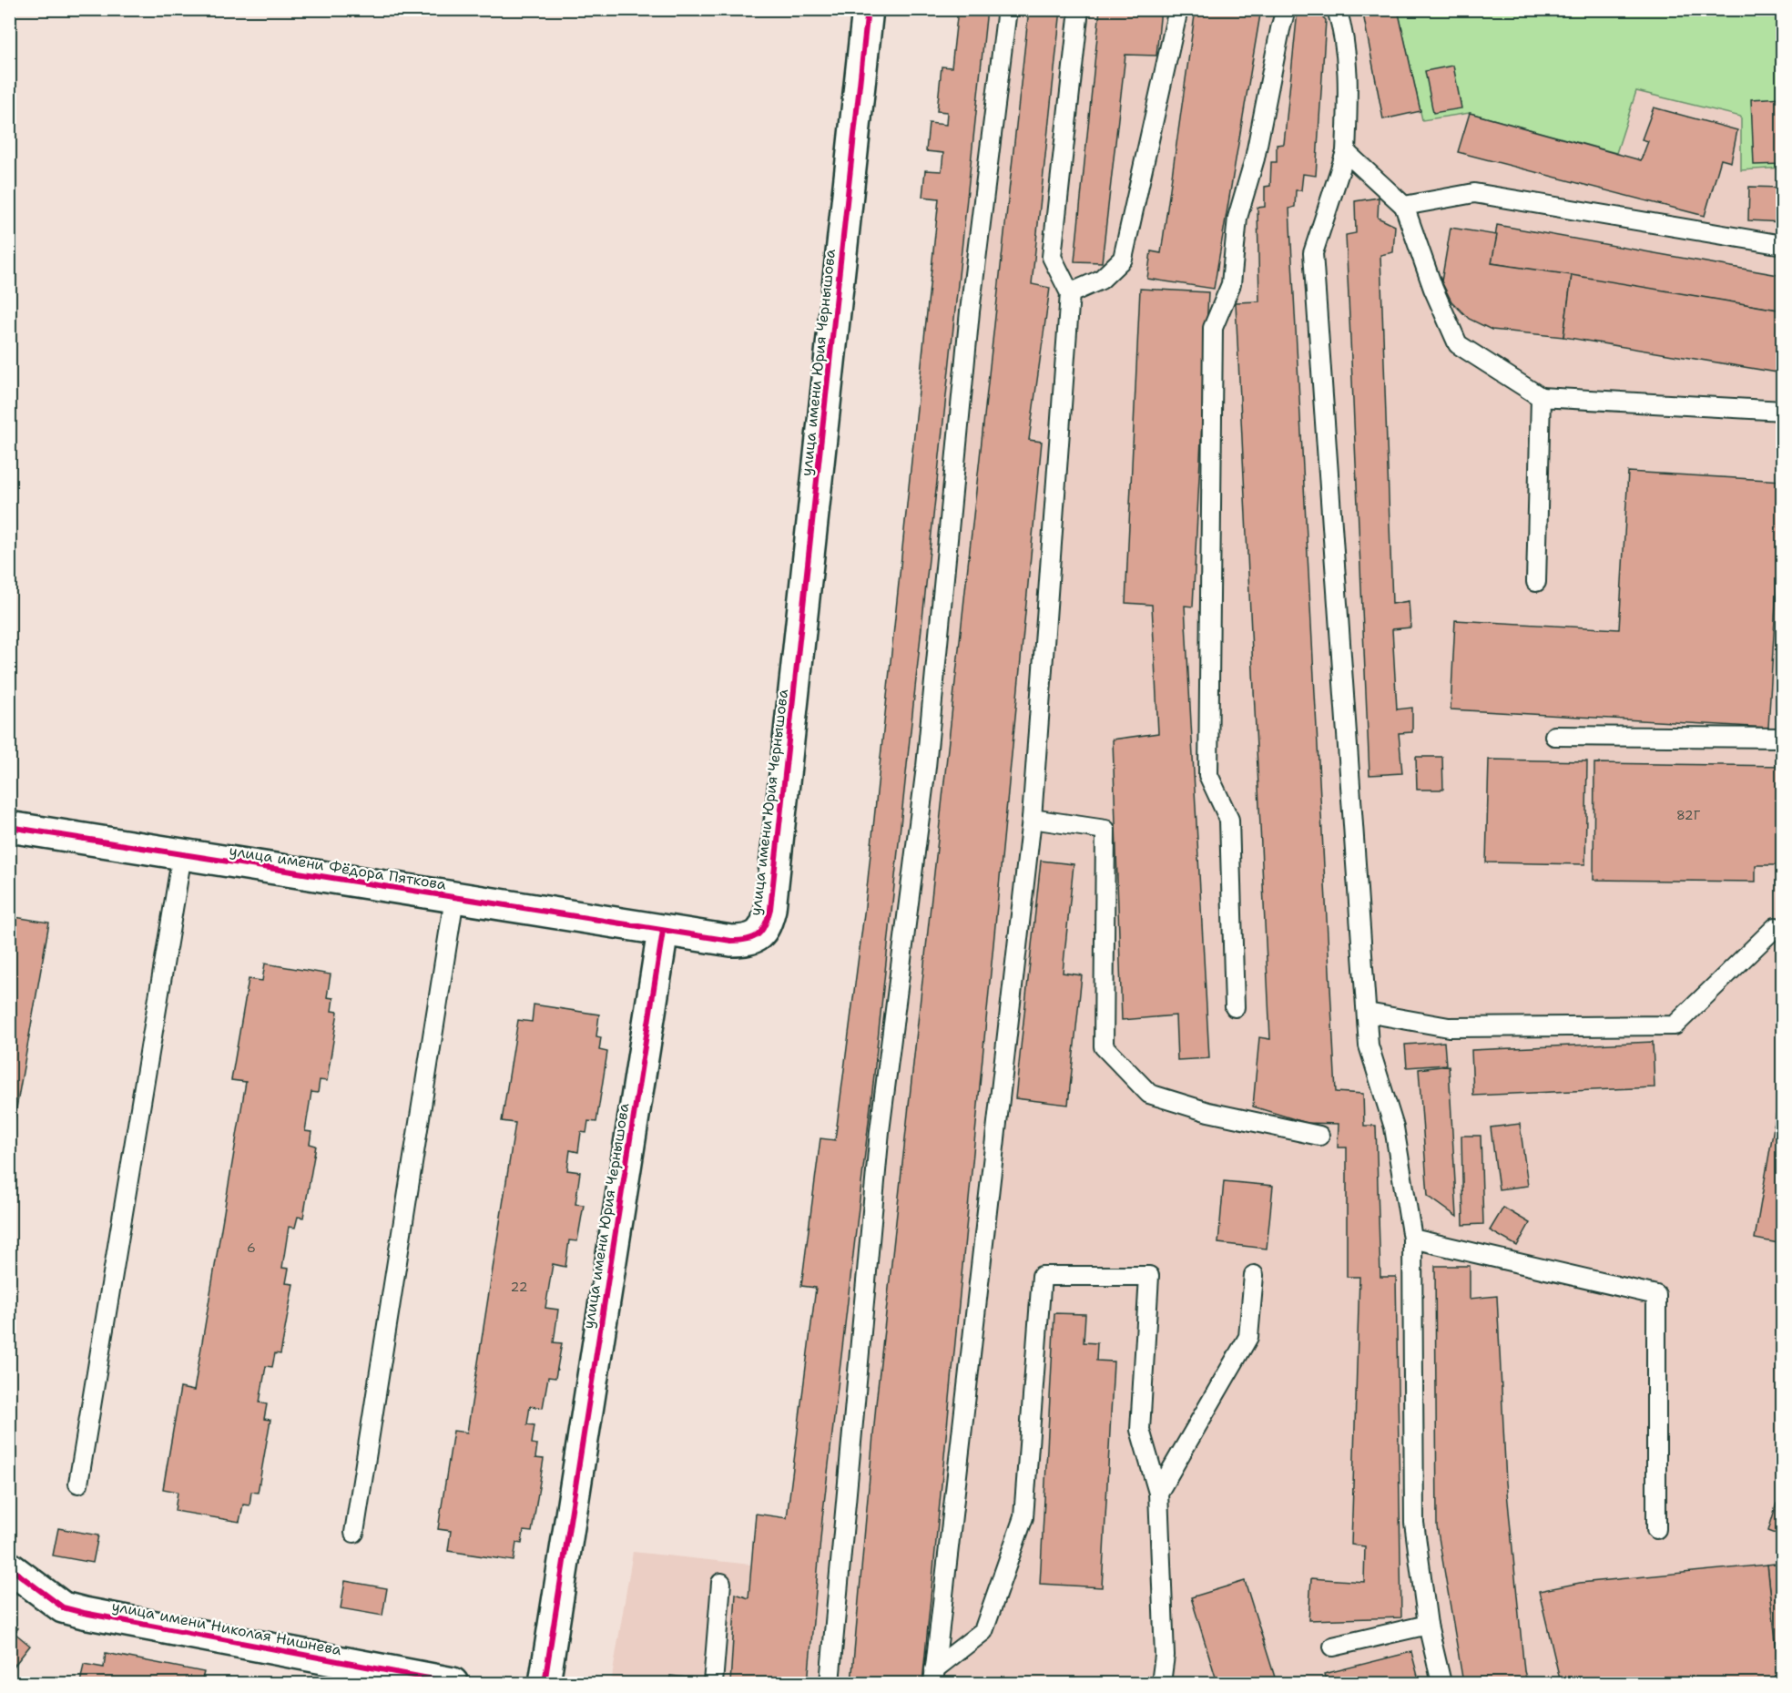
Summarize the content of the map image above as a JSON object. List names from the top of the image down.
{
  "streets": {
    "street": ["улица имени Юрия Чернышова", "улица имени Фёдора Пяткова", "улица имени Николая Нишнева"]
  },
  "crossings": [
    ["улица имени Юрия Чернышова", "улица имени Фёдора Пяткова"]
  ],
  "house_numbers": ["82Г", "6", "22"]
}
